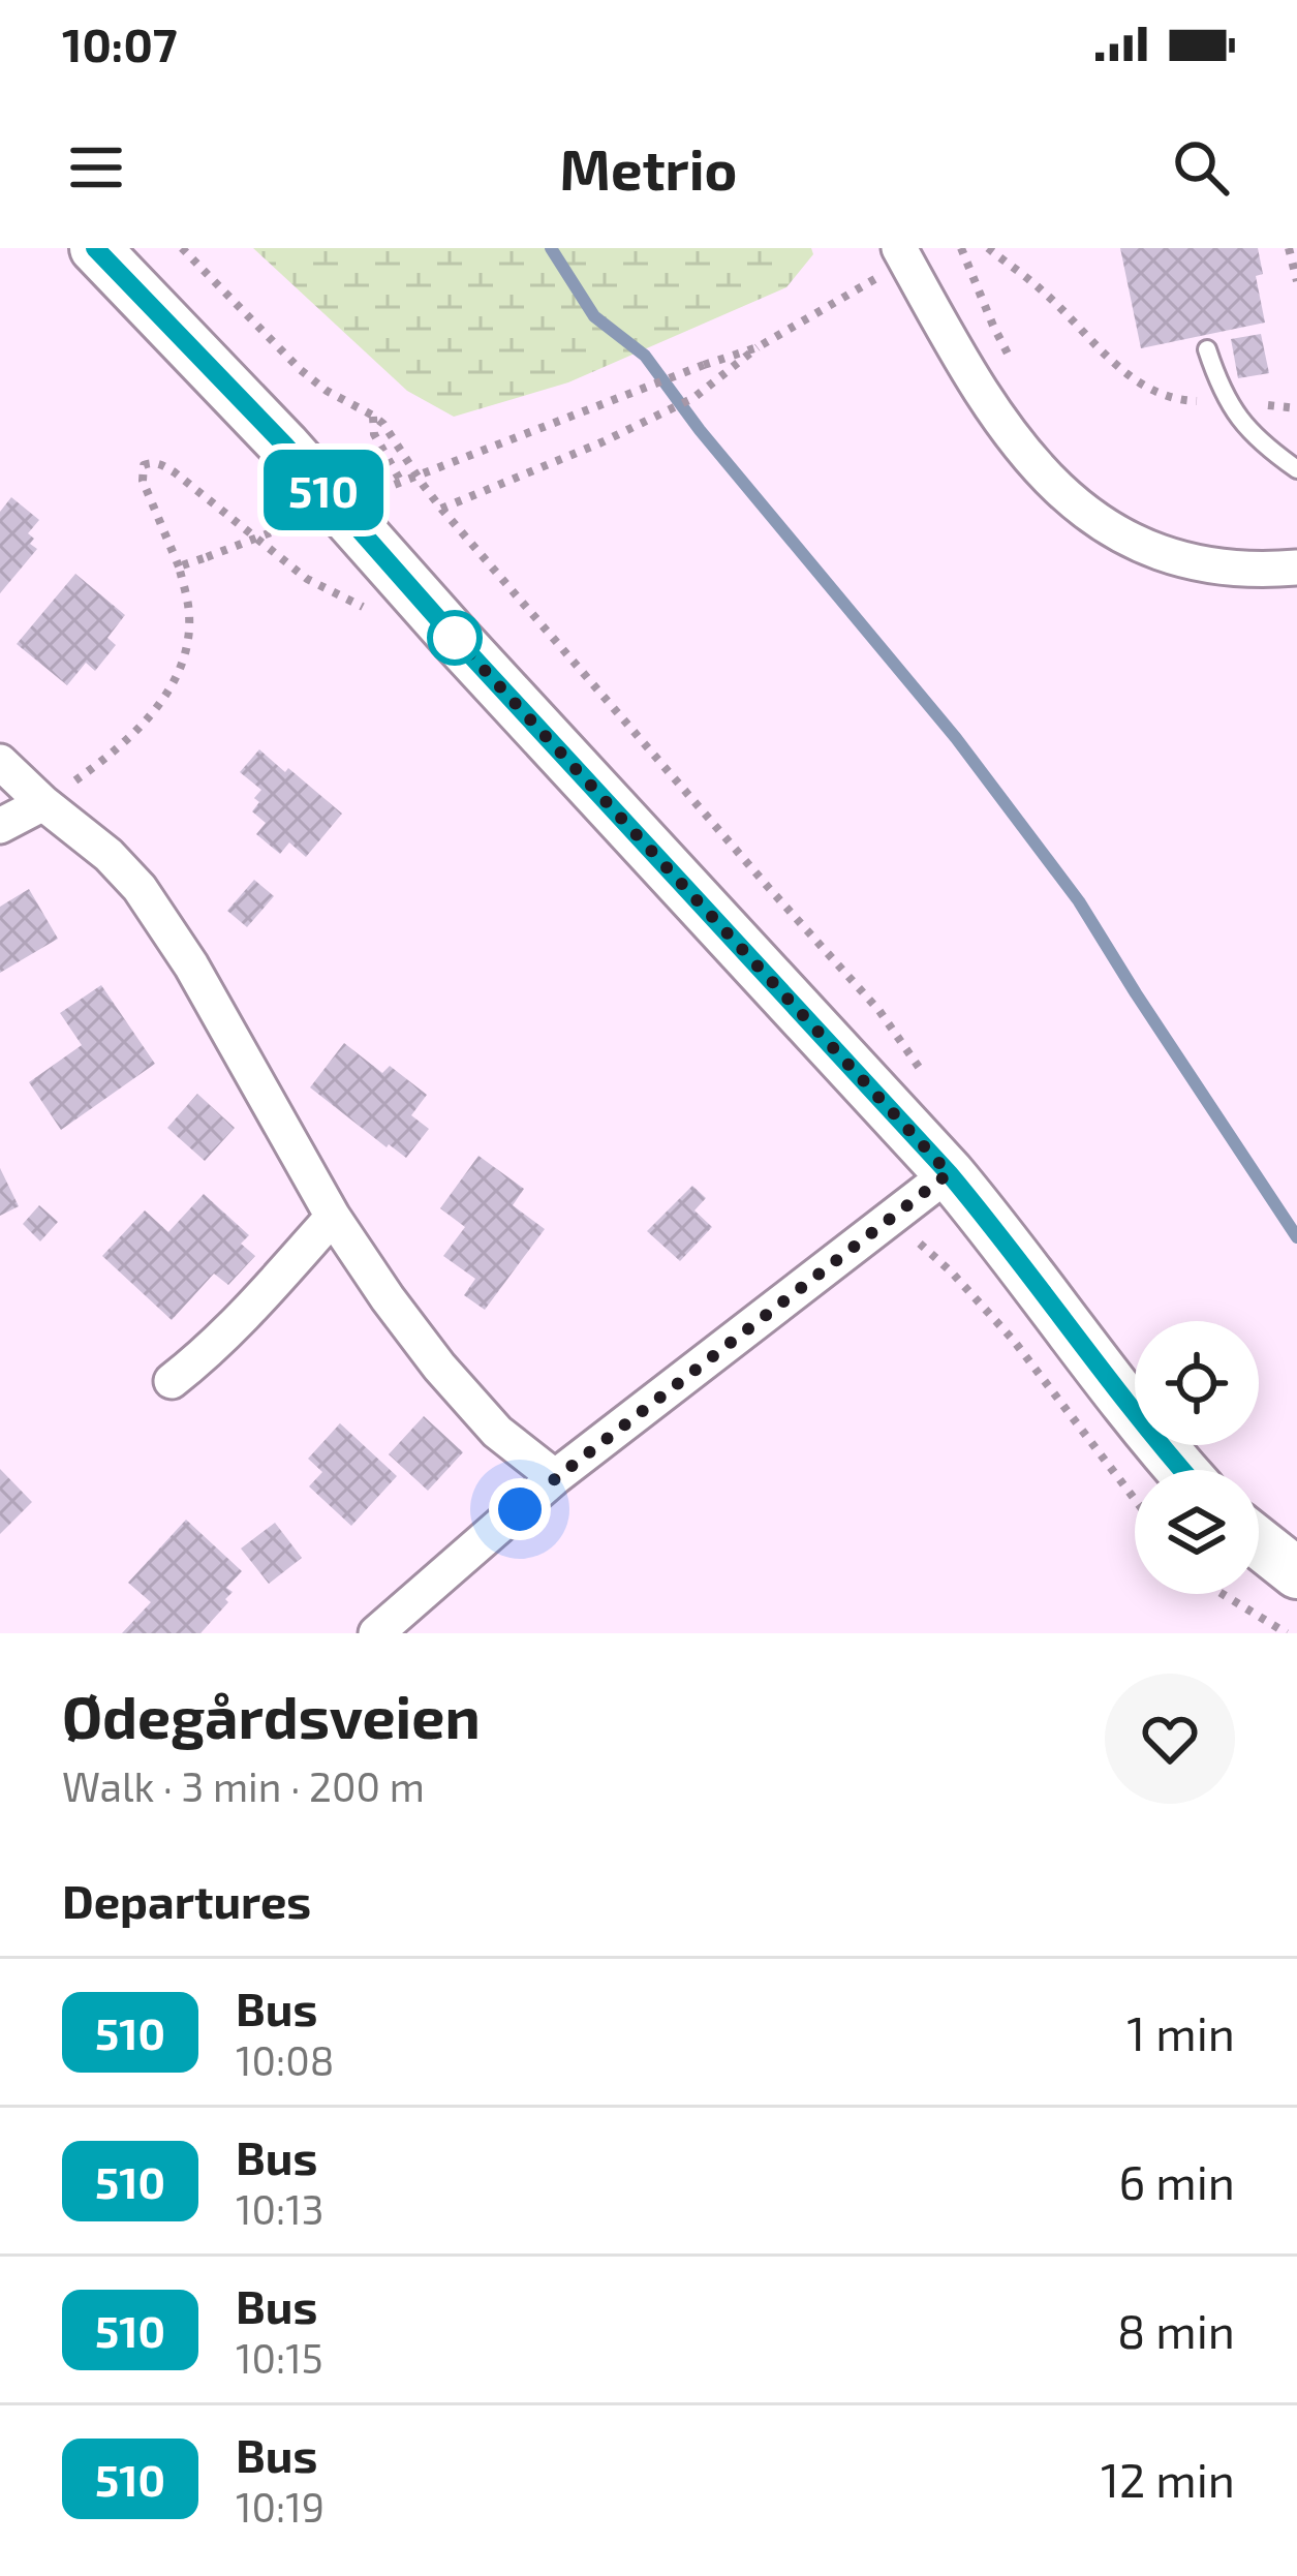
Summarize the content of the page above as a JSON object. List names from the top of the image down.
{
  "lines": ["bus line 510"],
  "page": {
    "status": "10:07",
    "header": "Metrio",
    "on_map": "510",
    "heading": [
      ["Ødegårdsveien", "Walk · 3 min · 200 m"],
      "Departures"
    ],
    "list": [
      {
        "mark": "510",
        "name": "Bus",
        "note": "10:08",
        "value": "1 min"
      },
      {
        "mark": "510",
        "name": "Bus",
        "note": "10:13",
        "value": "6 min"
      },
      {
        "mark": "510",
        "name": "Bus",
        "note": "10:15",
        "value": "8 min"
      },
      {
        "mark": "510",
        "name": "Bus",
        "note": "10:19",
        "value": "12 min"
      }
    ]
  }
}
